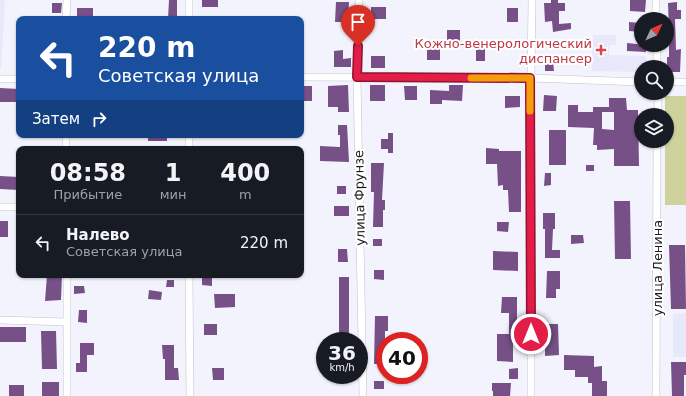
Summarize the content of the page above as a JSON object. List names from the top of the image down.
{
  "streets": {
    "street": ["улица Фрунзе", "улица Ленина"]
  },
  "places": {
    "health": ["Кожно-венерологический диспансер"]
  },
  "north": "top right",
  "page": {
    "turn": ["220 m", "Советская улица"],
    "then": "Затем",
    "eta": [
      "08:58",
      "Прибытие",
      "1",
      "мин",
      "400",
      "m"
    ],
    "list": [
      {
        "name": "Налево",
        "note": "Советская улица",
        "value": "220 m"
      }
    ],
    "speed": "36 km/h",
    "limit": "40"
  }
}
